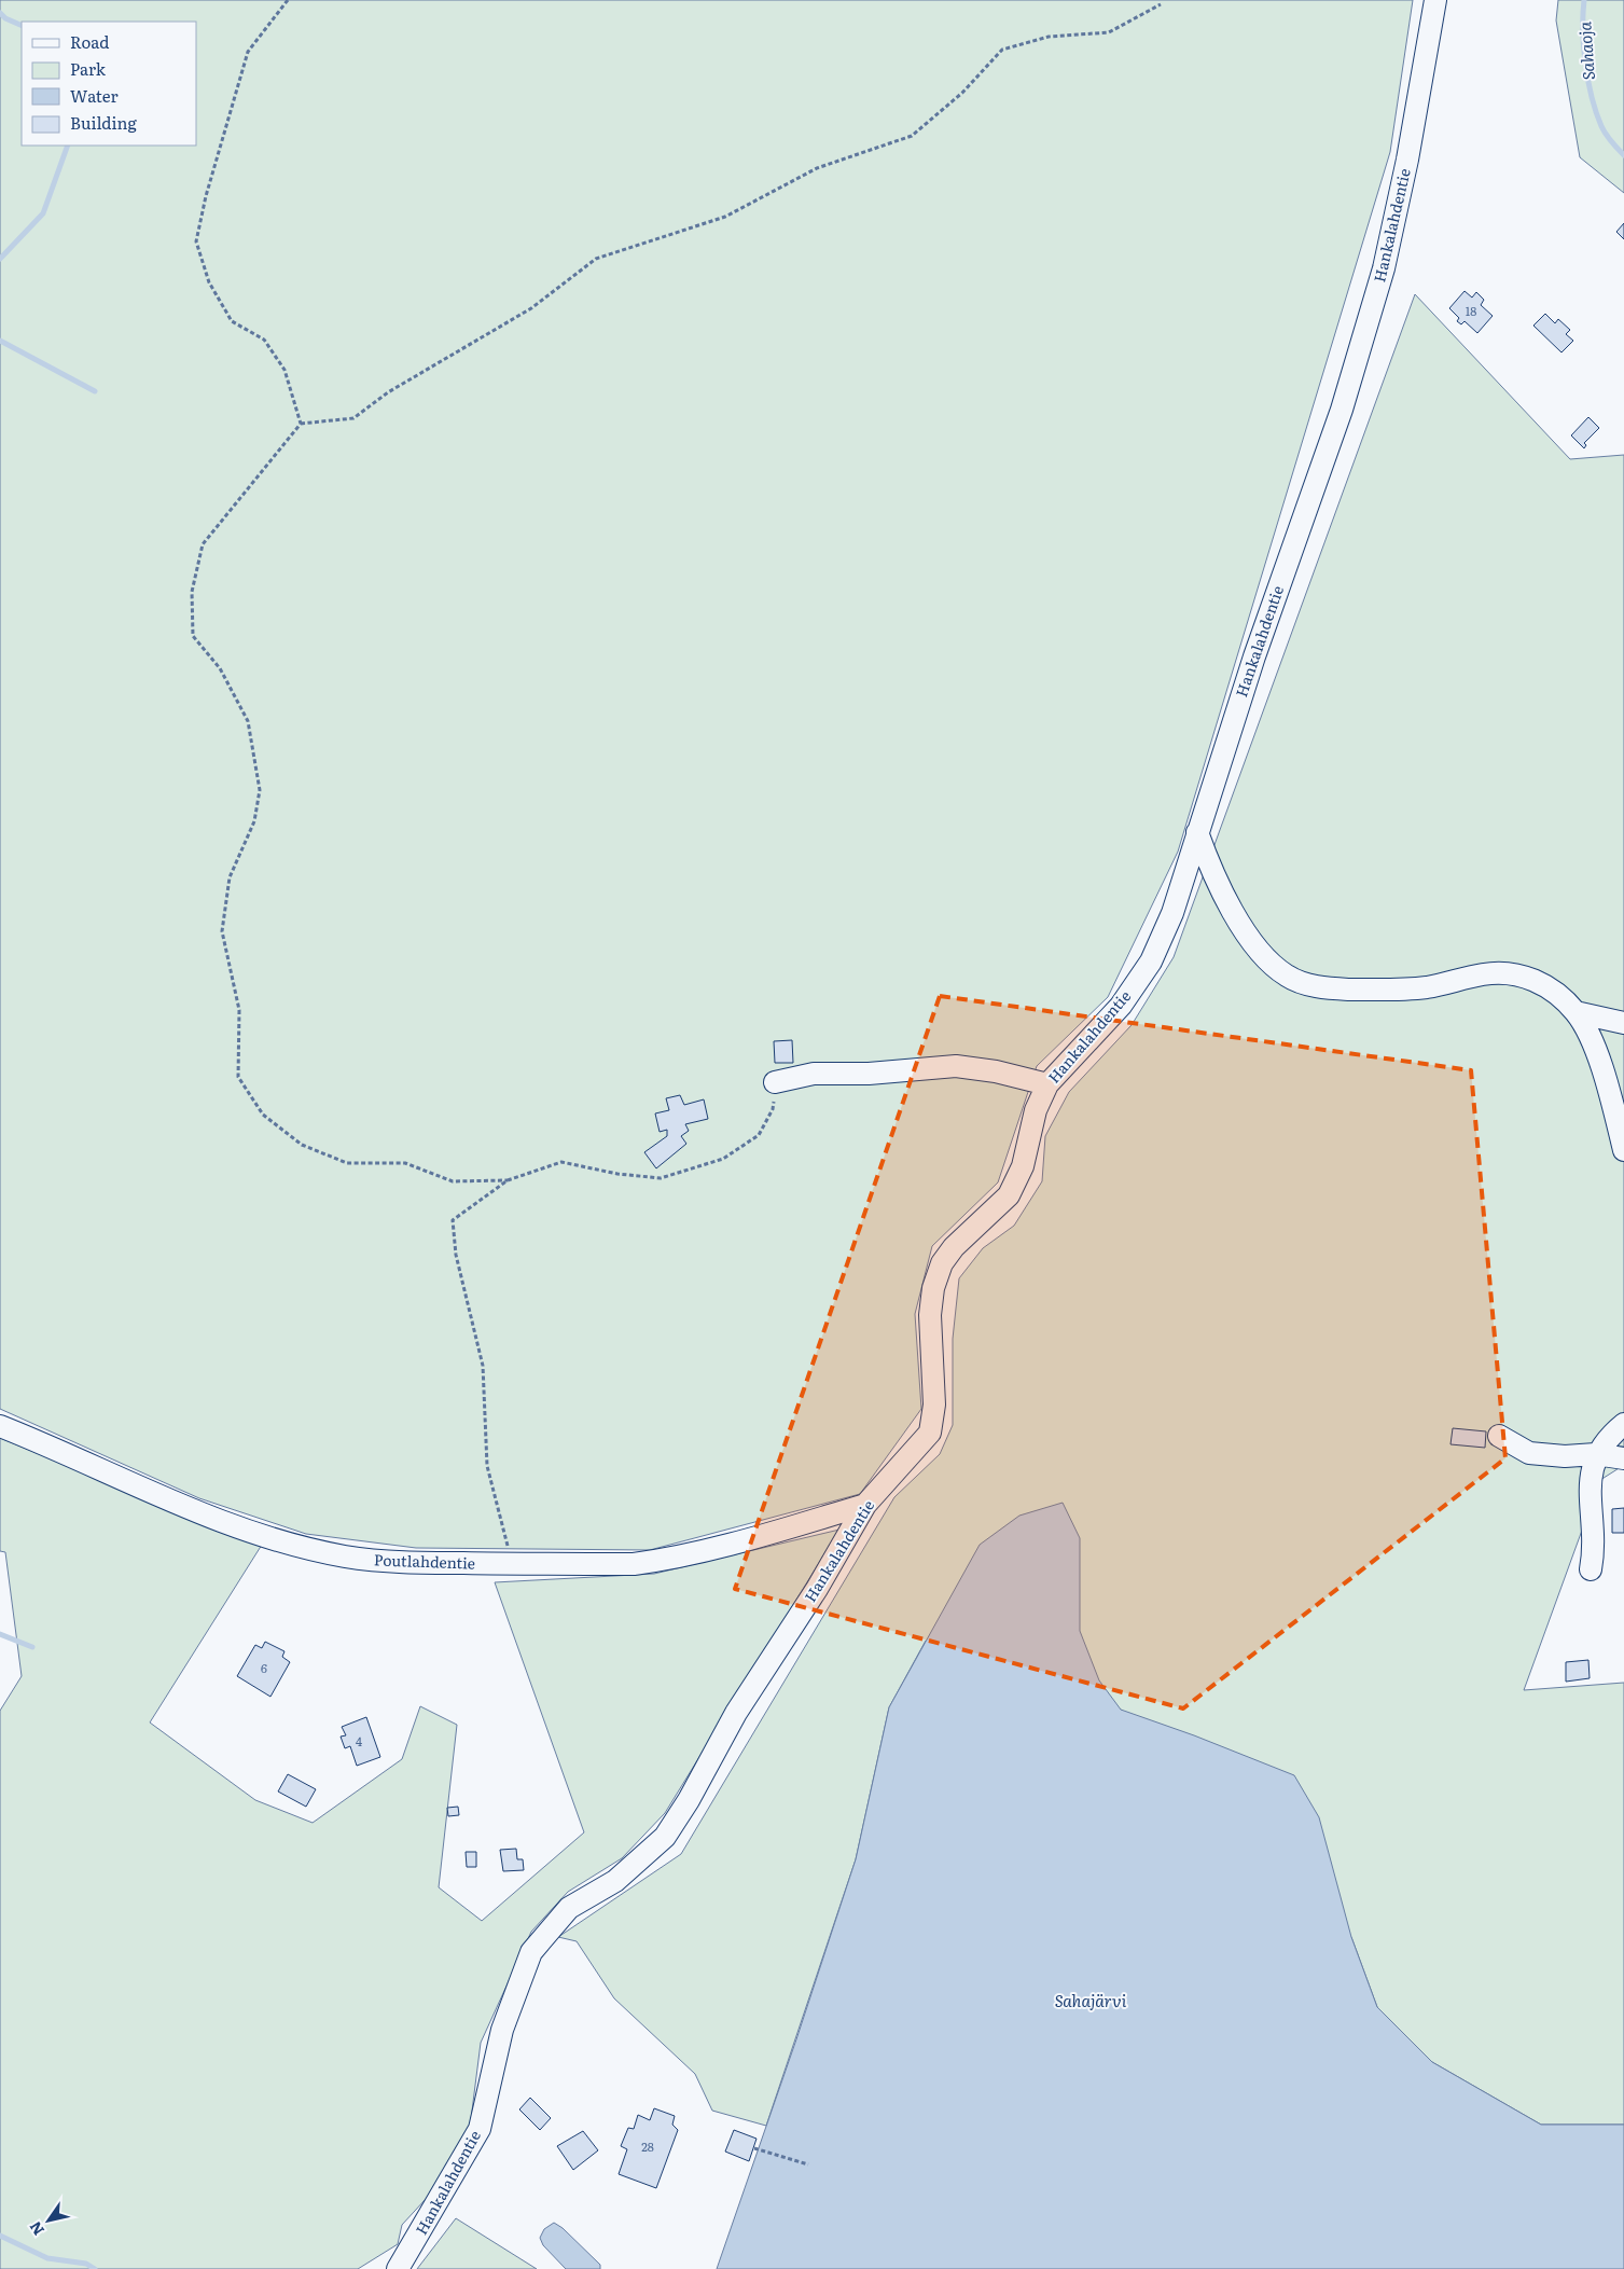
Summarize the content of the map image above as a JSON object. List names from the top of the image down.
{
  "streets": {
    "street": ["Hankalahdentie", "Poutlahdentie"]
  },
  "crossings": [
    ["Hankalahdentie", "Poutlahdentie"]
  ],
  "water": ["Sahaoja", "Sahajärvi"],
  "house_numbers": [
    "18",
    "6",
    "4",
    "28"
  ],
  "legend": [
    "Road",
    "Park",
    "Water",
    "Building"
  ],
  "north": "bottom left"
}
